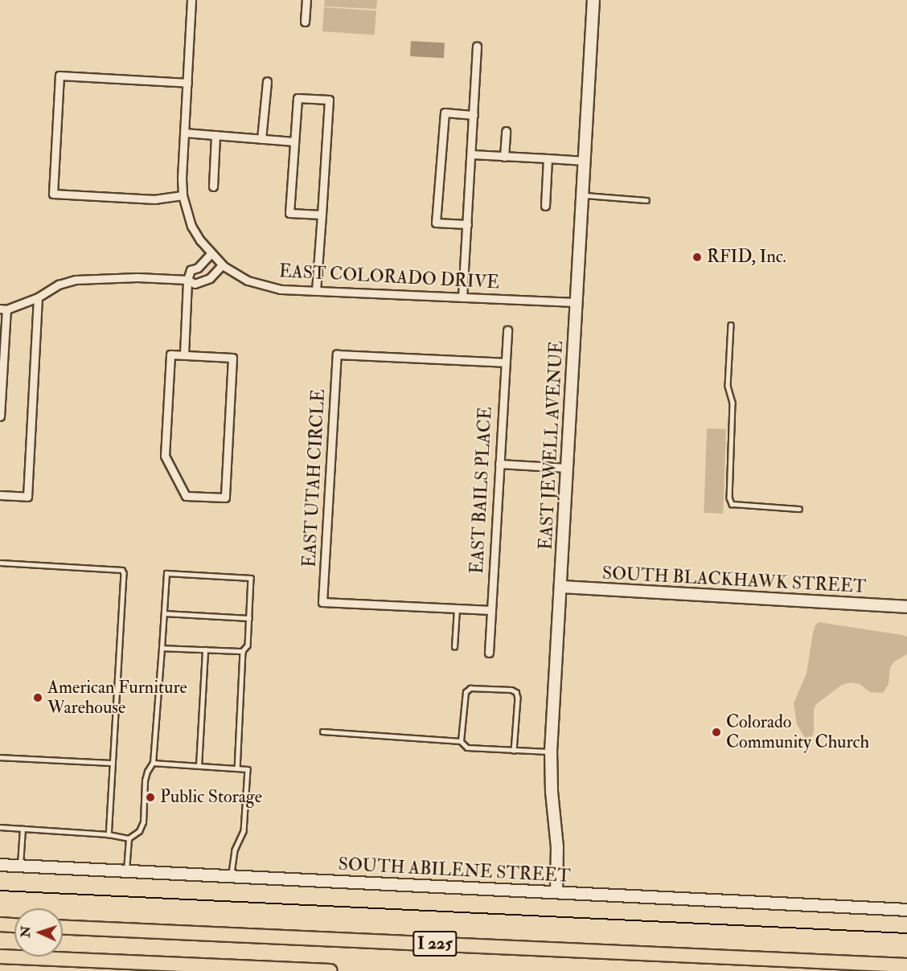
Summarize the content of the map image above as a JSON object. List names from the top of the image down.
{
  "streets": {
    "highway": ["I 225"],
    "street": [
      "EAST COLORADO DRIVE",
      "EAST JEWELL AVENUE",
      "EAST UTAH CIRCLE",
      "EAST BAILS PLACE",
      "SOUTH BLACKHAWK STREET",
      "SOUTH ABILENE STREET"
    ]
  },
  "crossings": [
    ["EAST COLORADO DRIVE", "EAST JEWELL AVENUE"],
    ["EAST JEWELL AVENUE", "SOUTH BLACKHAWK STREET"],
    ["EAST JEWELL AVENUE", "SOUTH ABILENE STREET"],
    ["EAST UTAH CIRCLE", "EAST BAILS PLACE"]
  ],
  "places": [
    "RFID, Inc.",
    "American Furniture Warehouse",
    "Colorado Community Church",
    "Public Storage"
  ],
  "north": "left"
}
